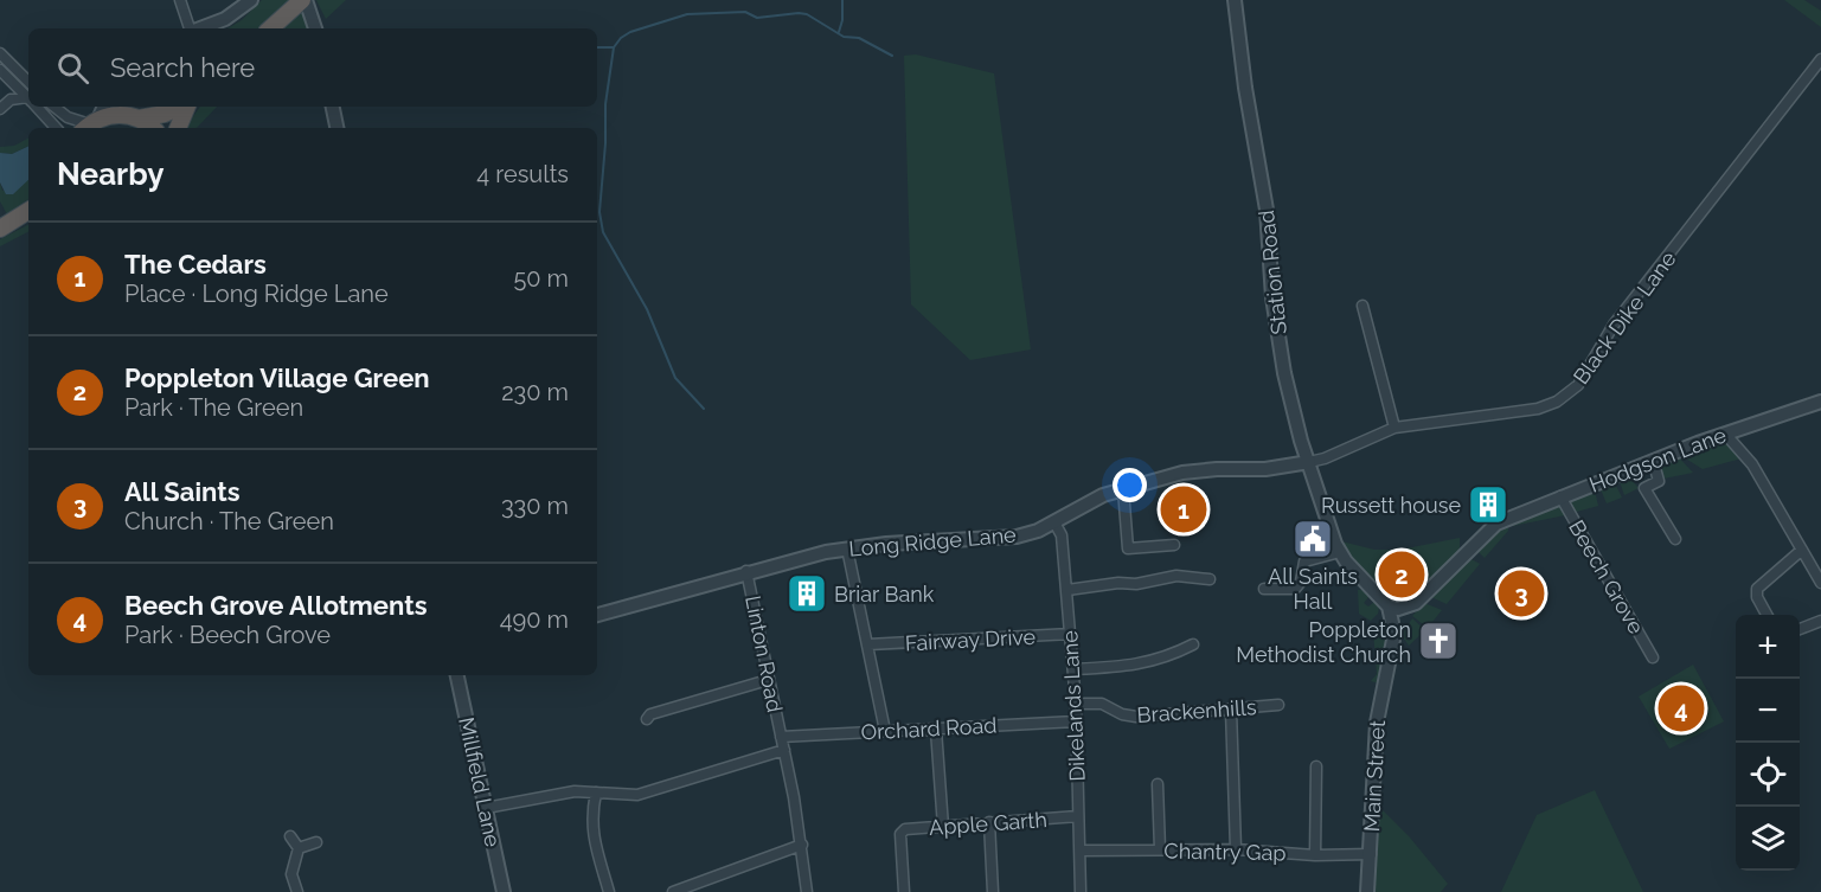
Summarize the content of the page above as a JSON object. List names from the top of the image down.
{
  "streets": {
    "street": [
      "Station Road",
      "Black Dike Lane",
      "Hodgson Lane",
      "Long Ridge Lane",
      "Beech Grove",
      "Fairway Drive",
      "Linton Road",
      "Dikelands Lane",
      "Brackenhills",
      "Orchard Road",
      "Main Street",
      "Millfield Lane",
      "Apple Garth",
      "Chantry Gap"
    ]
  },
  "crossings": [
    ["Station Road", "Black Dike Lane"],
    ["Station Road", "Long Ridge Lane"],
    ["Black Dike Lane", "Long Ridge Lane"],
    ["Hodgson Lane", "Beech Grove"],
    ["Long Ridge Lane", "Linton Road"],
    ["Long Ridge Lane", "Dikelands Lane"],
    ["Fairway Drive", "Dikelands Lane"],
    ["Linton Road", "Orchard Road"],
    ["Dikelands Lane", "Brackenhills"],
    ["Dikelands Lane", "Orchard Road"],
    ["Dikelands Lane", "Apple Garth"],
    ["Dikelands Lane", "Chantry Gap"],
    ["Main Street", "Chantry Gap"]
  ],
  "places": {
    "building": ["Russett house", "Briar Bank"],
    "public building": ["All Saints Hall"],
    "church": ["Poppleton Methodist Church"]
  },
  "page": {
    "search": "Search here",
    "heading": ["Nearby", "4 results"],
    "list": [
      {
        "mark": "1",
        "name": "The Cedars",
        "note": "Place · Long Ridge Lane",
        "value": "50 m"
      },
      {
        "mark": "2",
        "name": "Poppleton Village Green",
        "note": "Park · The Green",
        "value": "230 m"
      },
      {
        "mark": "3",
        "name": "All Saints",
        "note": "Church · The Green",
        "value": "330 m"
      },
      {
        "mark": "4",
        "name": "Beech Grove Allotments",
        "note": "Park · Beech Grove",
        "value": "490 m"
      }
    ],
    "pins": [
      "1",
      "2",
      "3",
      "4"
    ],
    "map_buttons": ["+", "−"]
  }
}
